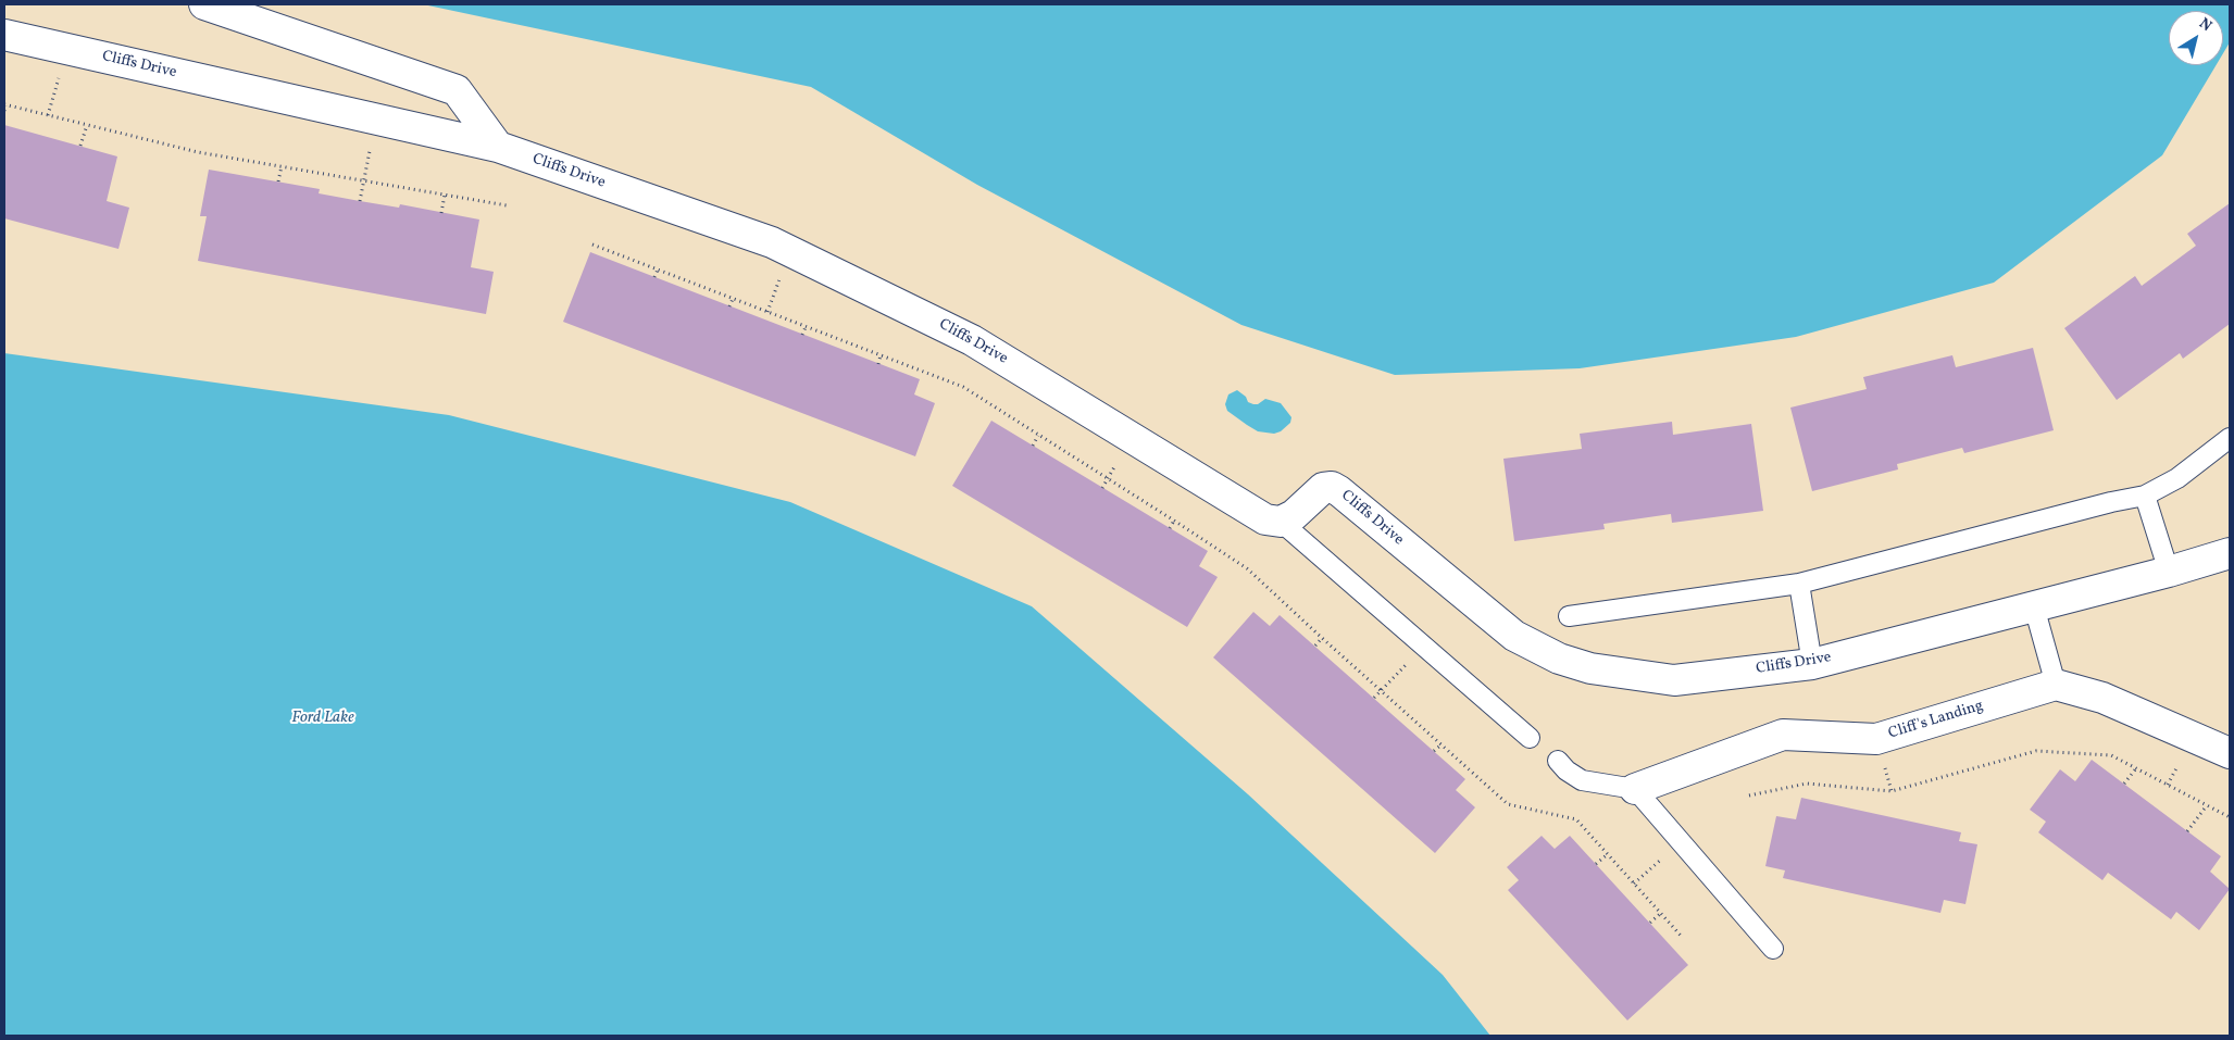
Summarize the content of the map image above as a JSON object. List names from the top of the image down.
{
  "streets": {
    "street": ["Cliffs Drive", "Cliff's Landing"]
  },
  "water": ["Ford Lake"],
  "north": "top right"
}
